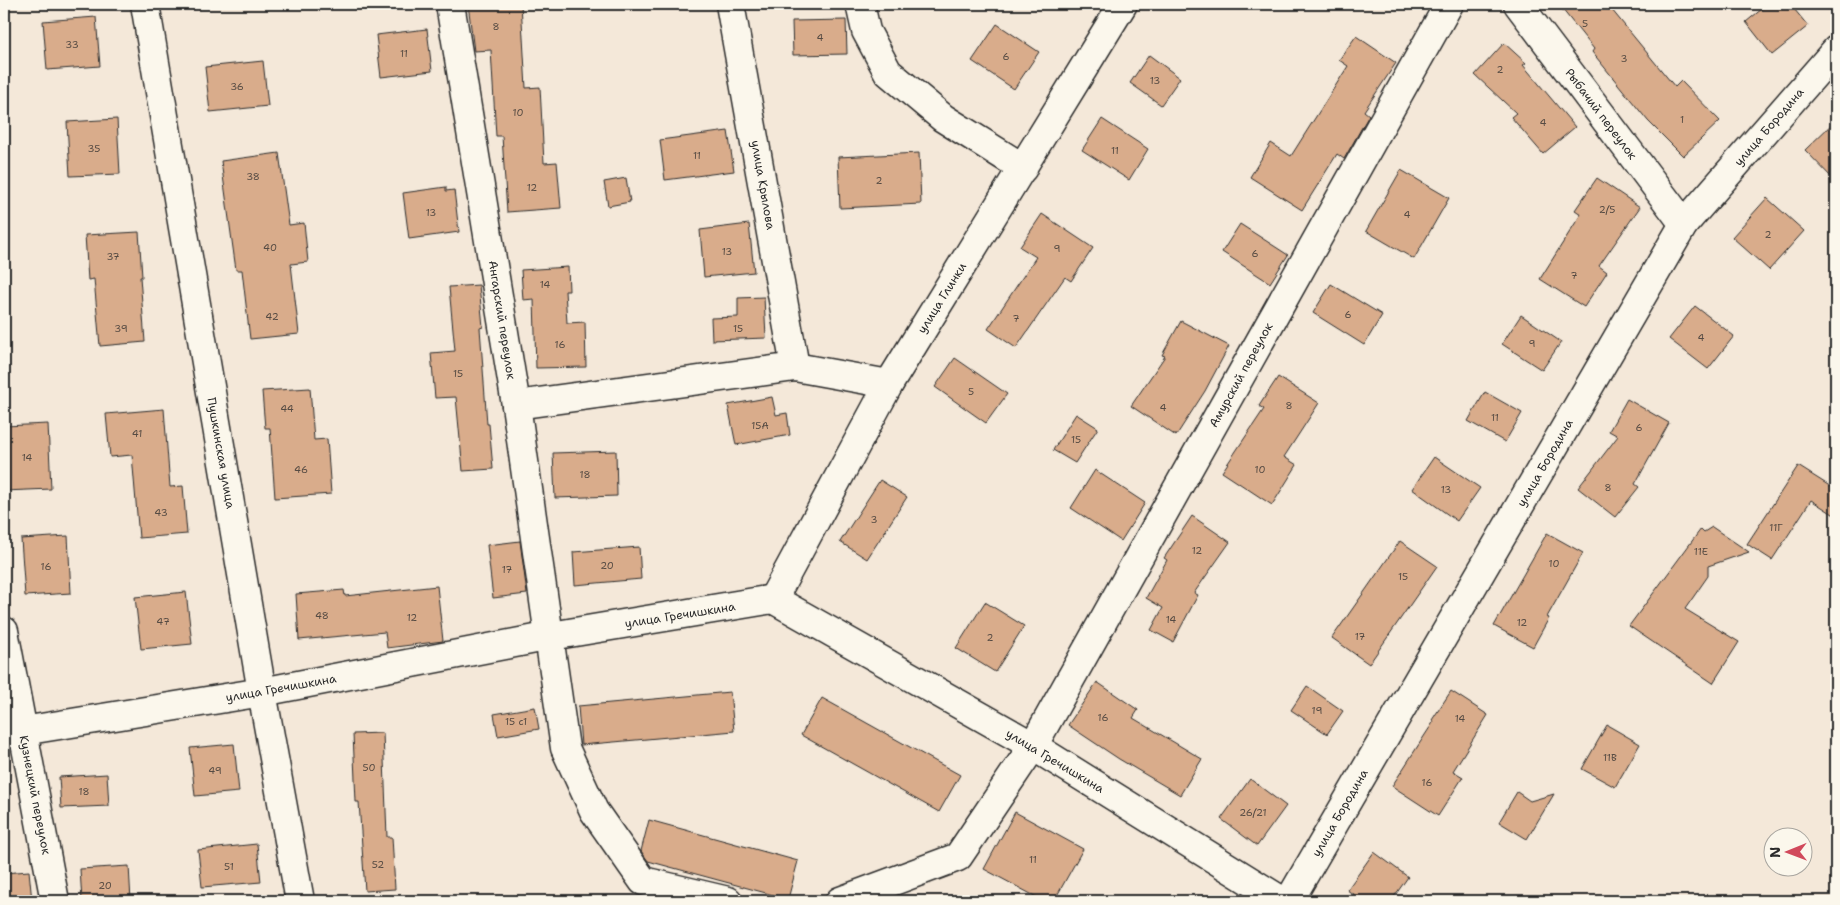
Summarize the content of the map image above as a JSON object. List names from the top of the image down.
{
  "streets": {
    "street": [
      "Рыбачий переулок",
      "улица Бородина",
      "улица Крылова",
      "улица Глинки",
      "Ангарский переулок",
      "Амурский переулок",
      "Пушкинская улица",
      "улица Гречишкина",
      "Кузнецкий переулок"
    ]
  },
  "crossings": [
    ["Рыбачий переулок", "улица Бородина"],
    ["улица Глинки", "улица Гречишкина"],
    ["Ангарский переулок", "улица Гречишкина"],
    ["Амурский переулок", "улица Гречишкина"],
    ["Пушкинская улица", "улица Гречишкина"],
    ["улица Гречишкина", "Кузнецкий переулок"]
  ],
  "house_numbers": [
    "5",
    "8",
    "4",
    "33",
    "11",
    "6",
    "3",
    "2",
    "13",
    "36",
    "10",
    "1",
    "4",
    "35",
    "11",
    "11",
    "38",
    "2",
    "12",
    "2/5",
    "13",
    "4",
    "2",
    "40",
    "9",
    "13",
    "6",
    "37",
    "7",
    "14",
    "6",
    "42",
    "7",
    "39",
    "15",
    "4",
    "9",
    "16",
    "15",
    "5",
    "8",
    "4",
    "44",
    "11",
    "15А",
    "6",
    "41",
    "15",
    "14",
    "46",
    "10",
    "18",
    "8",
    "13",
    "43",
    "3",
    "11Г",
    "12",
    "11Е",
    "10",
    "20",
    "16",
    "17",
    "15",
    "48",
    "12",
    "14",
    "47",
    "12",
    "17",
    "2",
    "19",
    "16",
    "14",
    "15 с1",
    "11В",
    "50",
    "49",
    "16",
    "18",
    "26/21",
    "11",
    "52",
    "51",
    "20"
  ],
  "north": "left"
}
